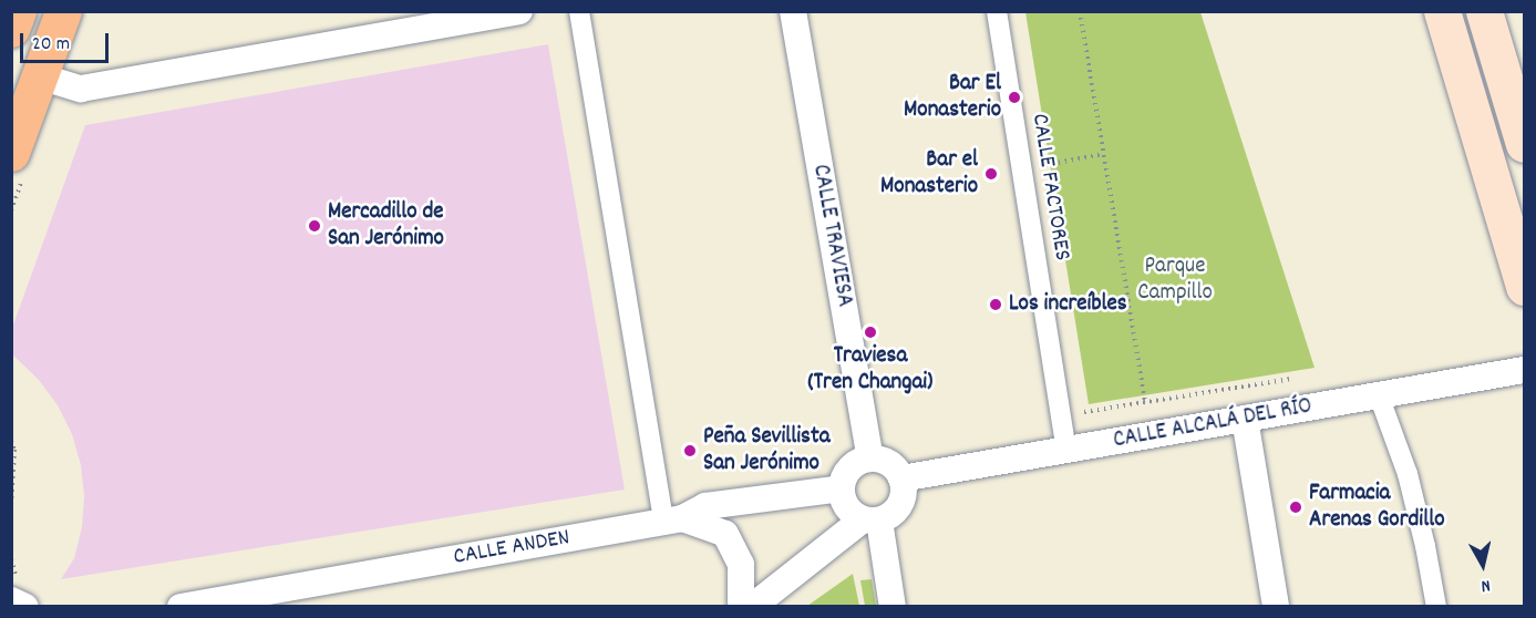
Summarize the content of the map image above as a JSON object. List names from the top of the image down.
{
  "streets": {
    "street": [
      "CALLE FACTORES",
      "CALLE TRAVIESA",
      "CALLE ALCALÁ DEL RÍO",
      "CALLE ANDEN"
    ]
  },
  "crossings": [
    ["CALLE FACTORES", "CALLE ALCALÁ DEL RÍO"],
    ["CALLE TRAVIESA", "CALLE ALCALÁ DEL RÍO"],
    ["CALLE TRAVIESA", "CALLE ANDEN"],
    ["CALLE ALCALÁ DEL RÍO", "CALLE ANDEN"]
  ],
  "parks": ["Parque Campillo"],
  "places": [
    "Bar El Monasterio",
    "Bar el Monasterio",
    "Mercadillo de San Jerónimo",
    "Los increíbles",
    "Traviesa (Tren Changai)",
    "Peña Sevillista San Jerónimo",
    "Farmacia Arenas Gordillo"
  ],
  "scale_bar": "20 m",
  "north": "bottom"
}
